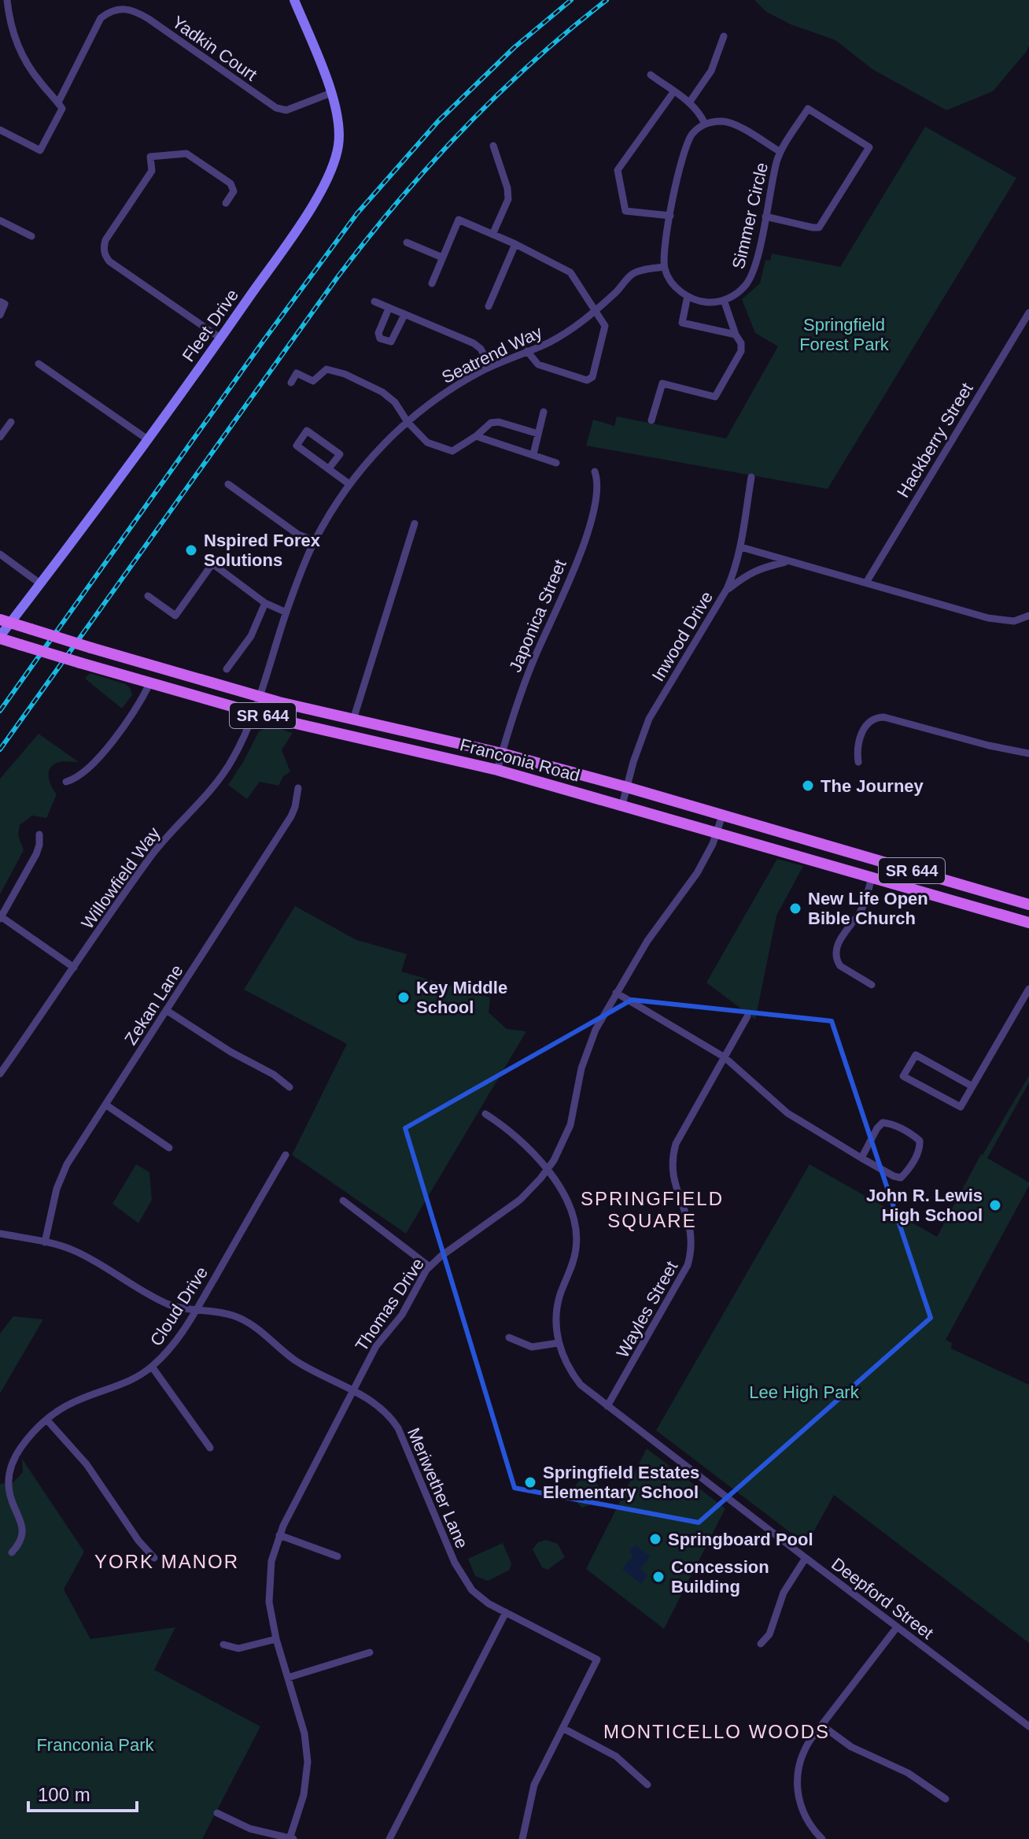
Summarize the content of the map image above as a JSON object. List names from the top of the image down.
{
  "streets": {
    "main road": ["SR 644", "Franconia Road"],
    "street": [
      "Yadkin Court",
      "Simmer Circle",
      "Fleet Drive",
      "Seatrend Way",
      "Hackberry Street",
      "Japonica Street",
      "Inwood Drive",
      "Willowfield Way",
      "Zekan Lane",
      "Thomas Drive",
      "Cloud Drive",
      "Wayles Street",
      "Meriwether Lane",
      "Deepford Street"
    ]
  },
  "crossings": [
    ["Yadkin Court", "Fleet Drive"],
    ["Fleet Drive", "Franconia Road"],
    ["Seatrend Way", "Franconia Road"],
    ["Seatrend Way", "Willowfield Way"],
    ["Japonica Street", "Franconia Road"],
    ["Inwood Drive", "Franconia Road"],
    ["Franconia Road", "Willowfield Way"],
    ["Franconia Road", "Thomas Drive"],
    ["Zekan Lane", "Meriwether Lane"],
    ["Thomas Drive", "Meriwether Lane"],
    ["Thomas Drive", "Deepford Street"],
    ["Cloud Drive", "Meriwether Lane"],
    ["Wayles Street", "Deepford Street"]
  ],
  "districts": ["SPRINGFIELD SQUARE", "YORK MANOR", "MONTICELLO WOODS"],
  "parks": ["Springfield Forest Park", "Lee High Park", "Franconia Park"],
  "places": [
    "Nspired Forex Solutions",
    "The Journey",
    "New Life Open Bible Church",
    "Key Middle School",
    "John R. Lewis High School",
    "Springfield Estates Elementary School",
    "Springboard Pool",
    "Concession Building"
  ],
  "scale_bar": "100 m"
}
